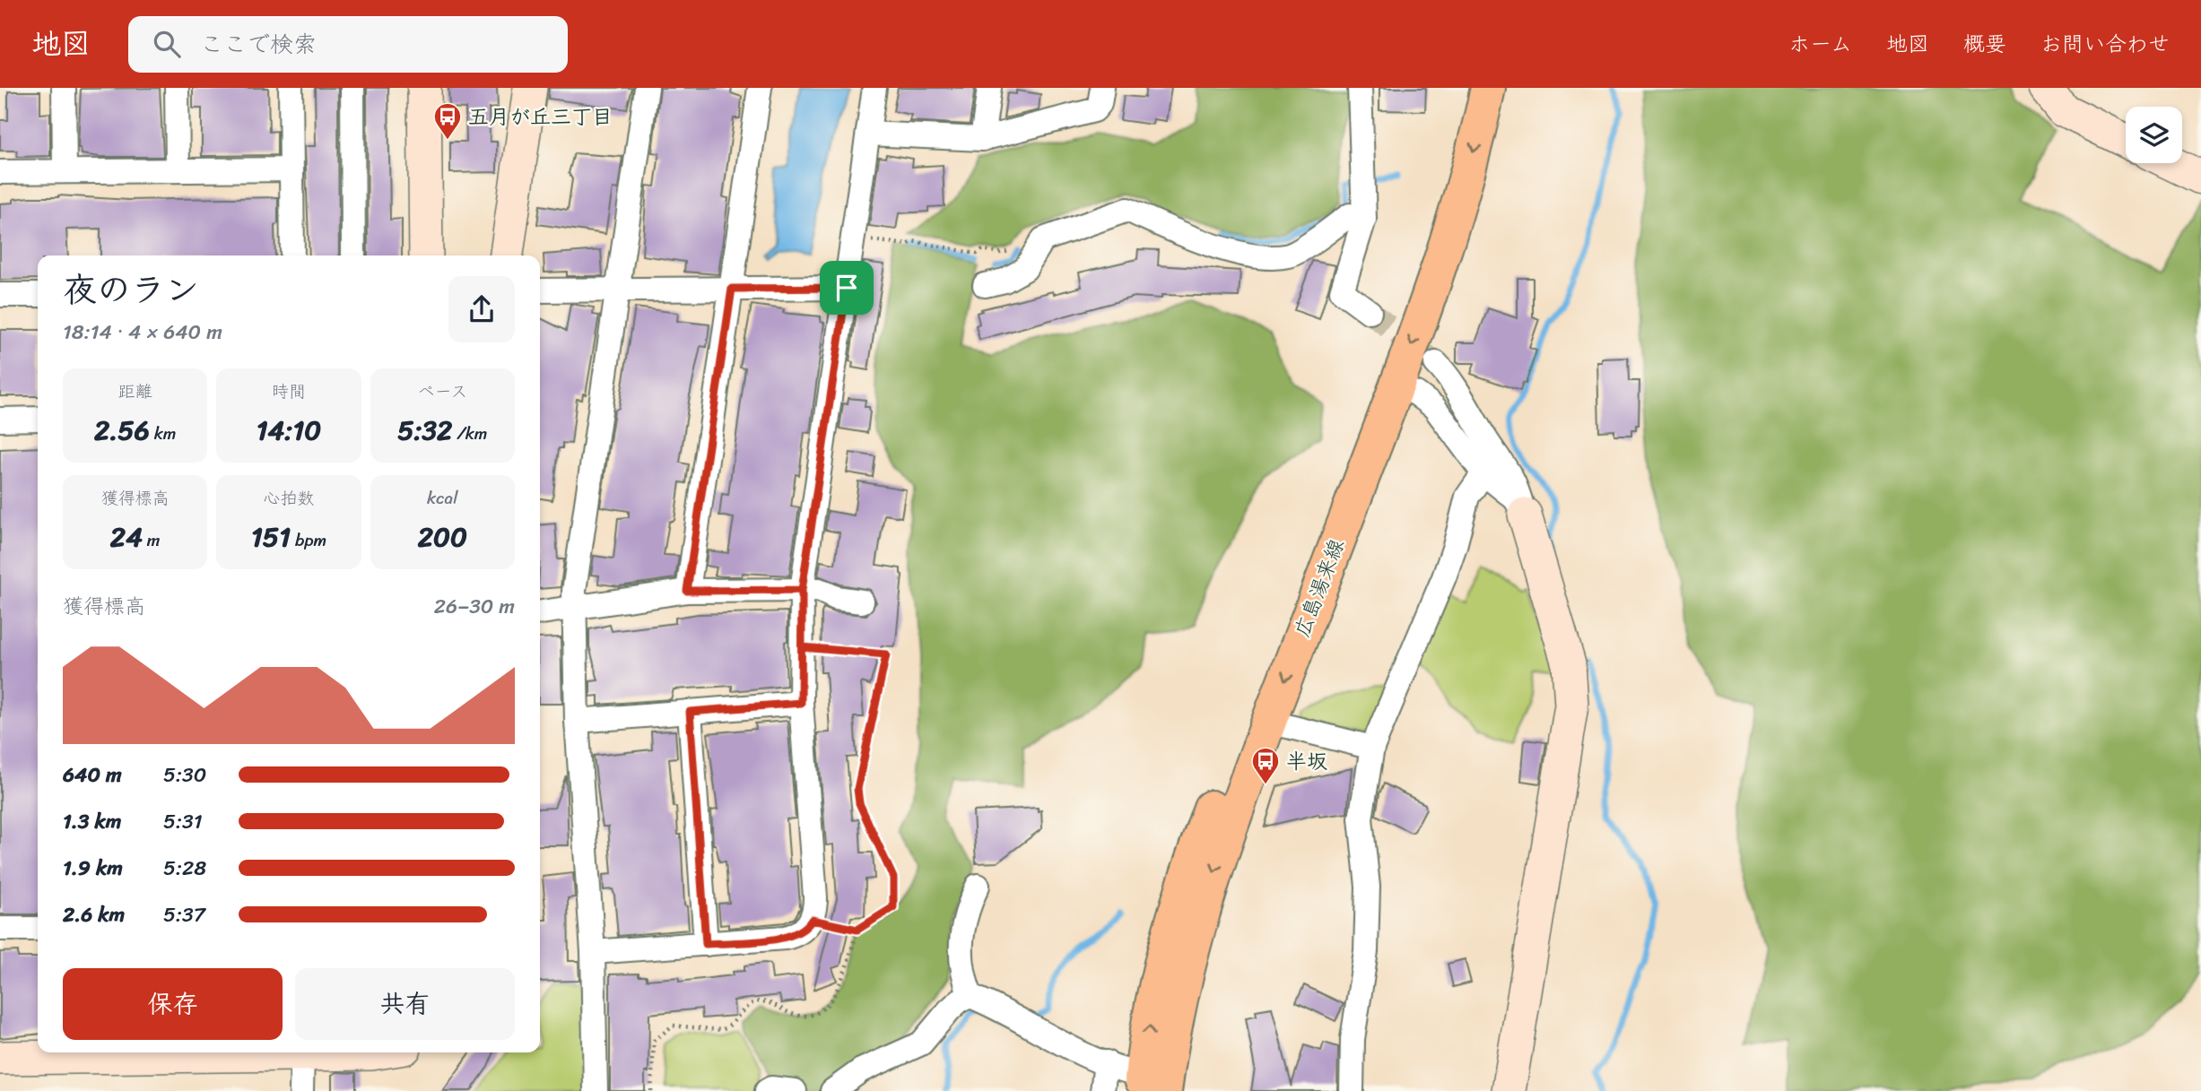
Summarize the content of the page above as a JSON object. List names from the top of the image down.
{
  "streets": {
    "main road": ["広島湯来線"]
  },
  "places": {
    "bus stop": ["五月が丘三丁目", "半坂"]
  },
  "page": {
    "header": "地図",
    "search": "ここで検索",
    "nav": [
      "ホーム",
      "地図",
      "概要",
      "お問い合わせ"
    ],
    "heading": ["夜のラン", "18:14 · 4 × 640 m"],
    "stats": [
      ["距離", "2.56 km"],
      ["時間", "14:10"],
      ["ペース", "5:32 /km"],
      ["獲得標高", "24 m"],
      ["心拍数", "151 bpm"],
      ["kcal", "200"]
    ],
    "chart": ["獲得標高", "26–30 m"],
    "list": [
      {
        "name": "640 m",
        "note": "5:30"
      },
      {
        "name": "1.3 km",
        "note": "5:31"
      },
      {
        "name": "1.9 km",
        "note": "5:28"
      },
      {
        "name": "2.6 km",
        "note": "5:37"
      }
    ],
    "buttons": ["保存", "共有"]
  }
}
